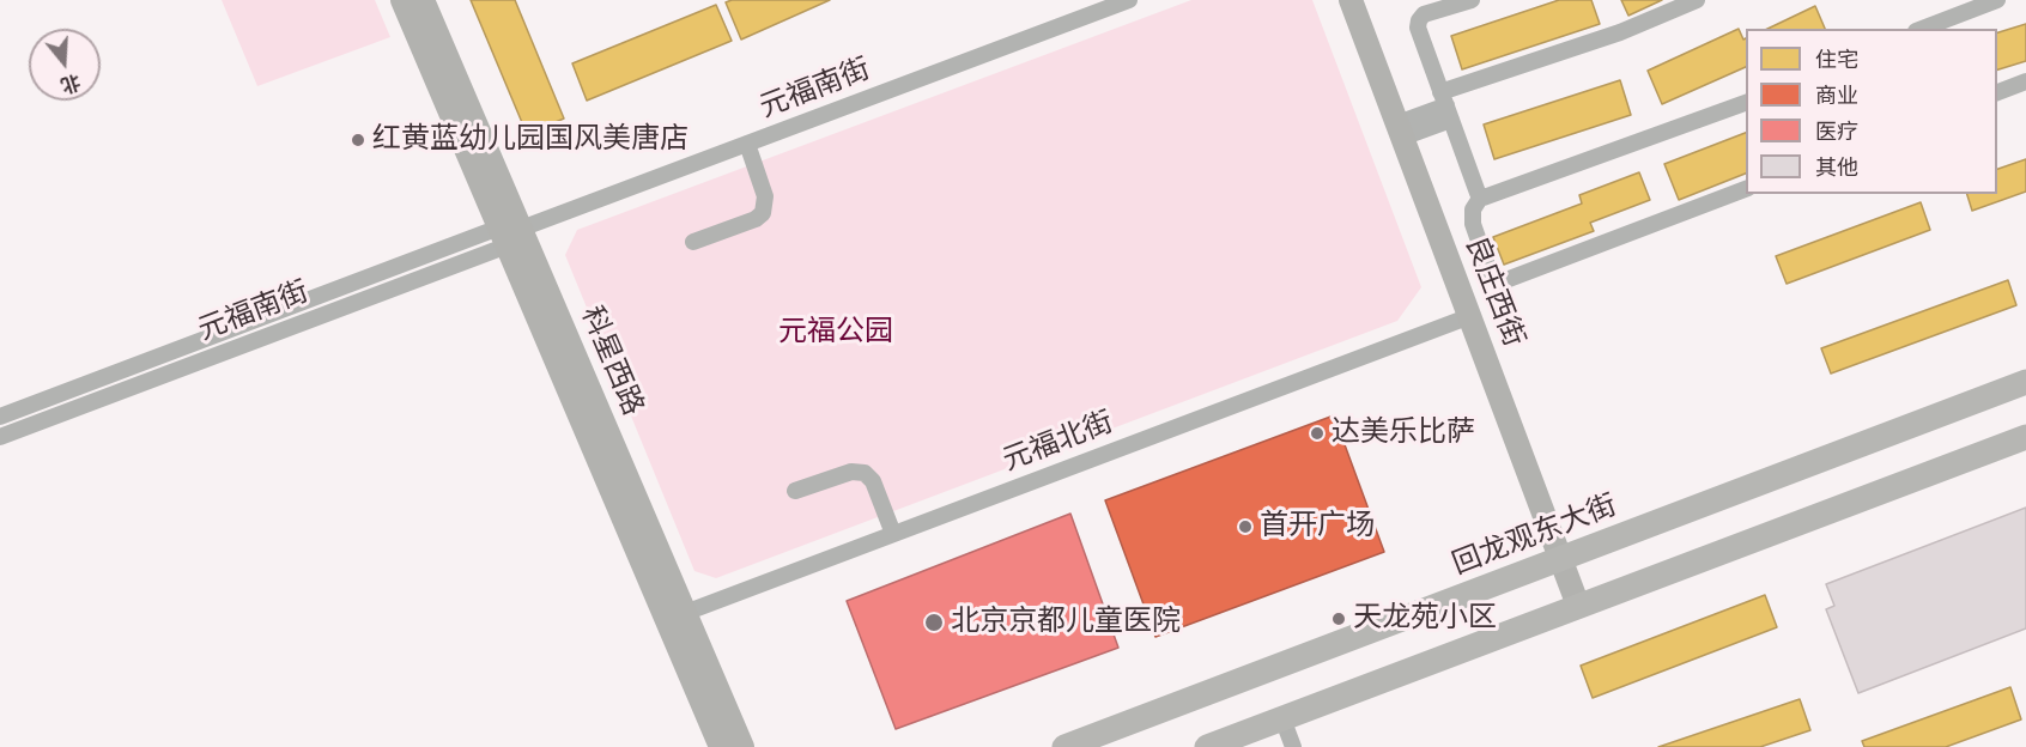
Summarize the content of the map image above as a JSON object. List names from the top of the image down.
{
  "streets": {
    "main road": ["回龙观东大街"],
    "street": [
      "元福南街",
      "良庄西街",
      "科星西路",
      "元福北街"
    ]
  },
  "crossings": [
    ["元福南街", "科星西路"],
    ["良庄西街", "元福北街"],
    ["良庄西街", "回龙观东大街"],
    ["科星西路", "元福北街"]
  ],
  "parks": ["元福公园"],
  "places": [
    "红黄蓝幼儿园国风美唐店",
    "达美乐比萨",
    "首开广场",
    "天龙苑小区",
    "北京京都儿童医院"
  ],
  "legend": [
    "住宅",
    "商业",
    "医疗",
    "其他"
  ],
  "north": "bottom"
}
